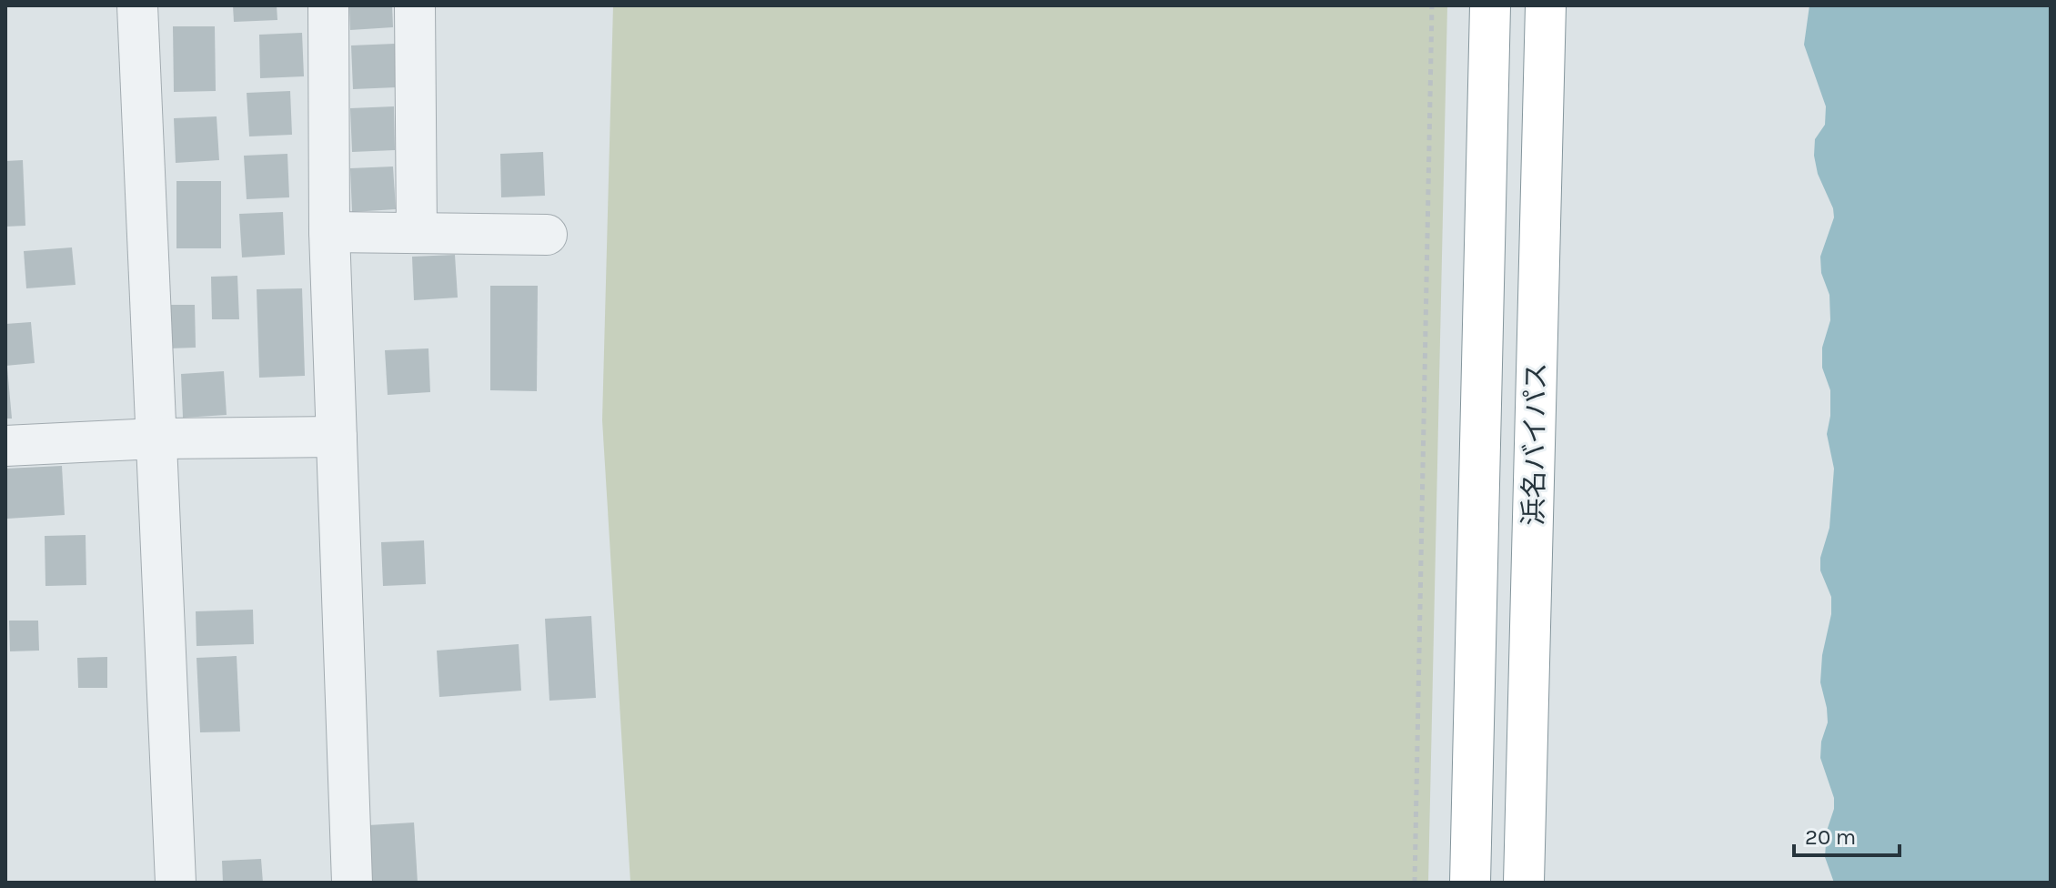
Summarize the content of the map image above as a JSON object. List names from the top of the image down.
{
  "streets": {
    "highway": ["浜名バイパス"]
  },
  "scale_bar": "20 m"
}
